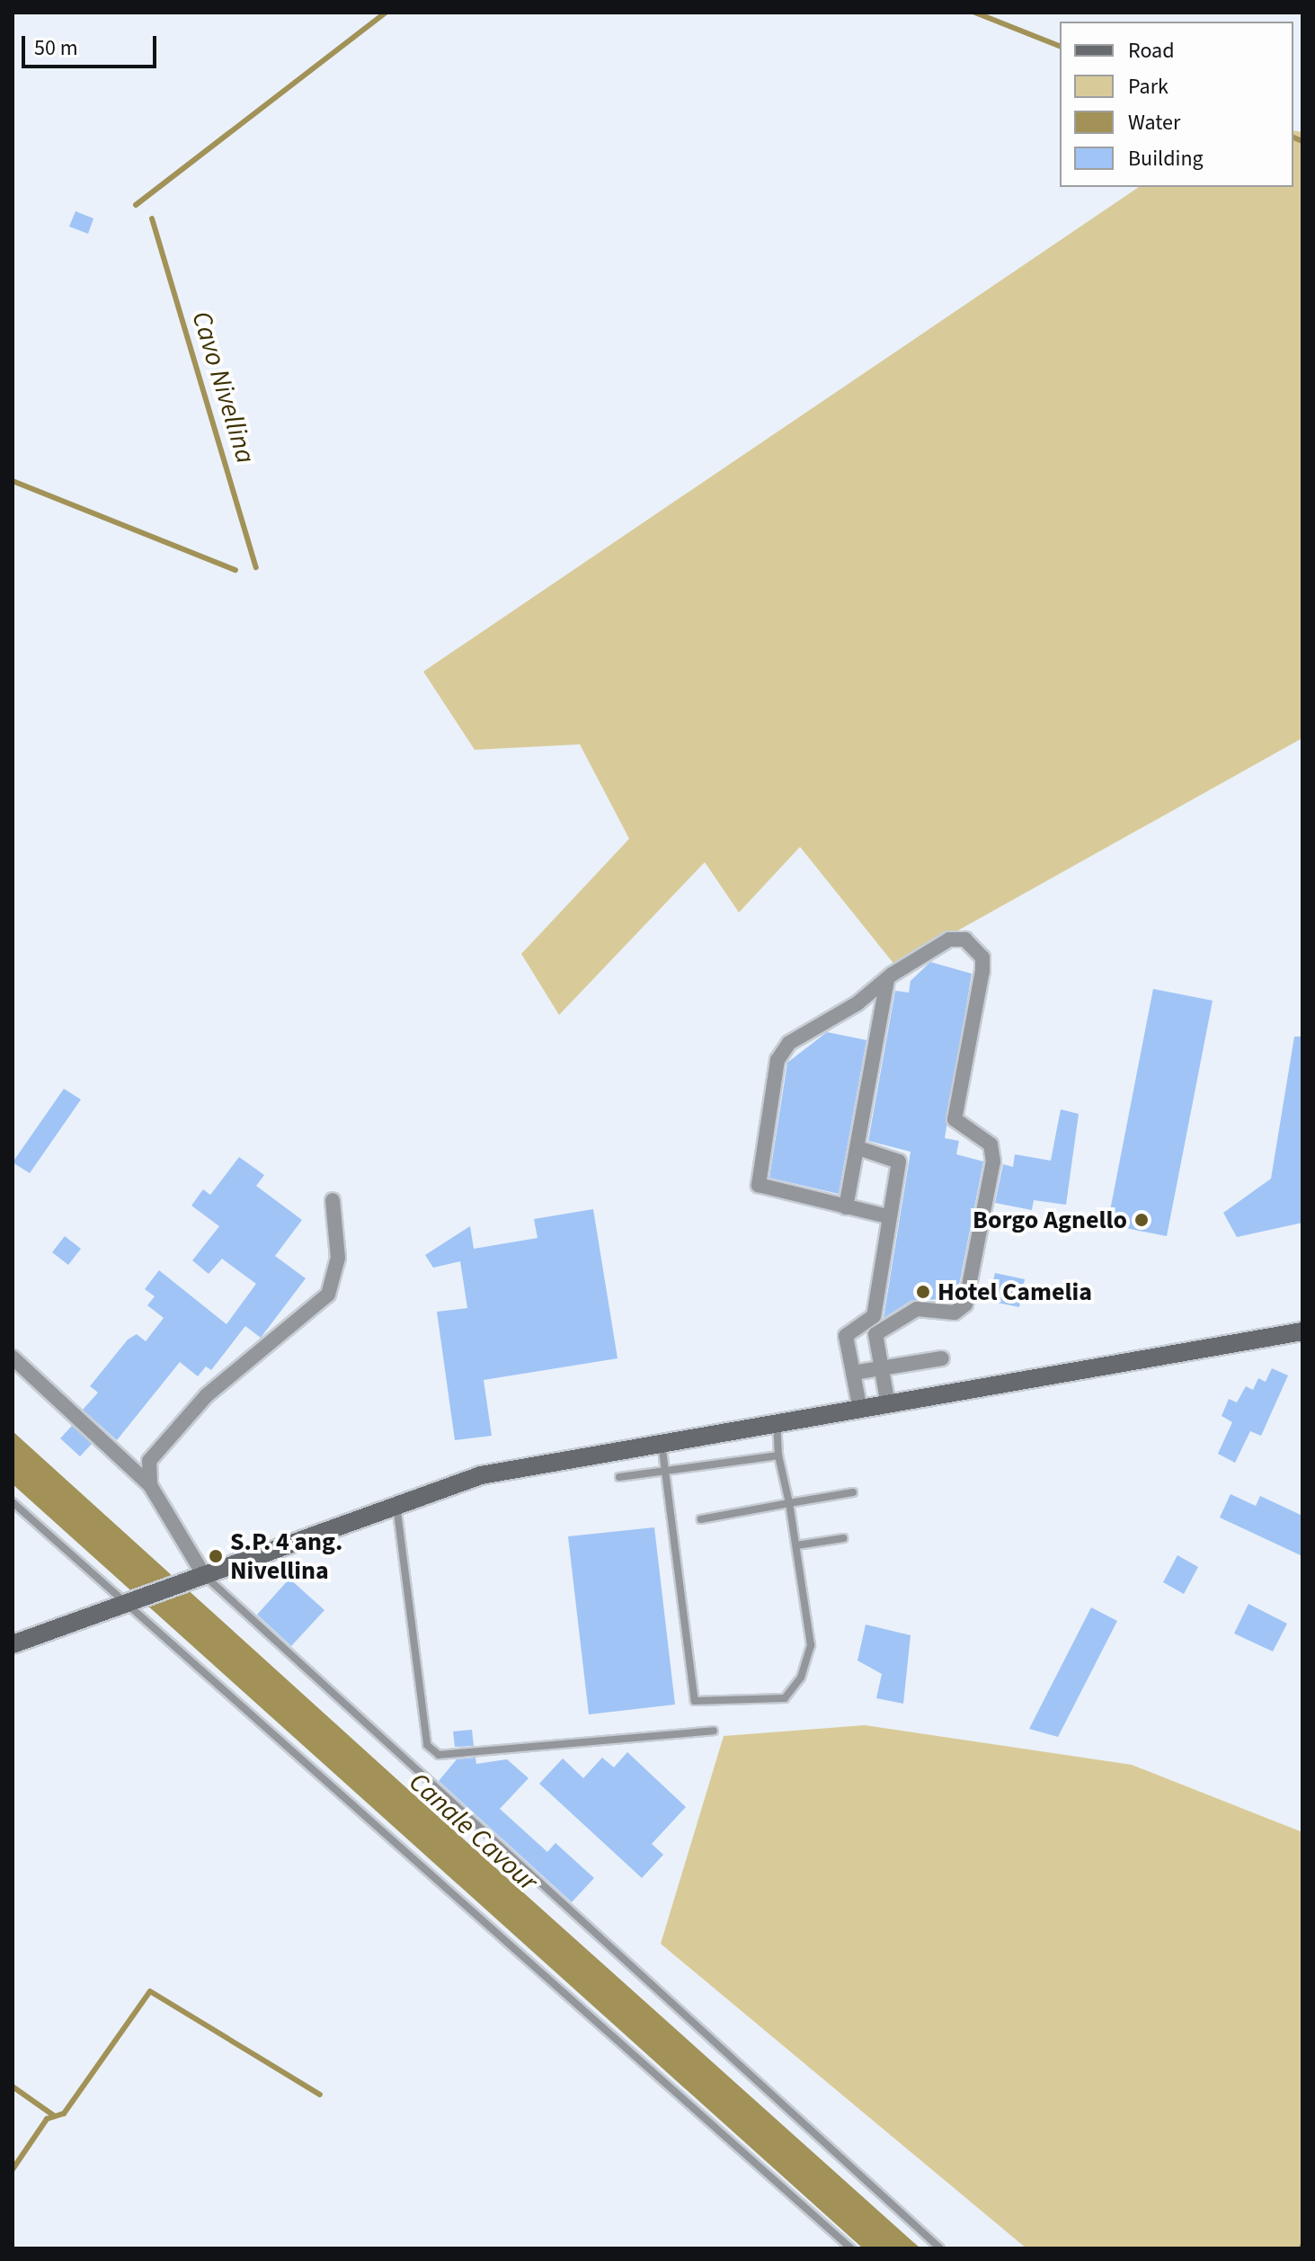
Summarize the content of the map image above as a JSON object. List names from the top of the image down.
{
  "water": ["Cavo Nivellina", "Canale Cavour"],
  "places": ["Borgo Agnello", "Hotel Camelia", "S.P. 4 ang. Nivellina"],
  "legend": [
    "Road",
    "Park",
    "Water",
    "Building"
  ],
  "scale_bar": "50 m"
}
